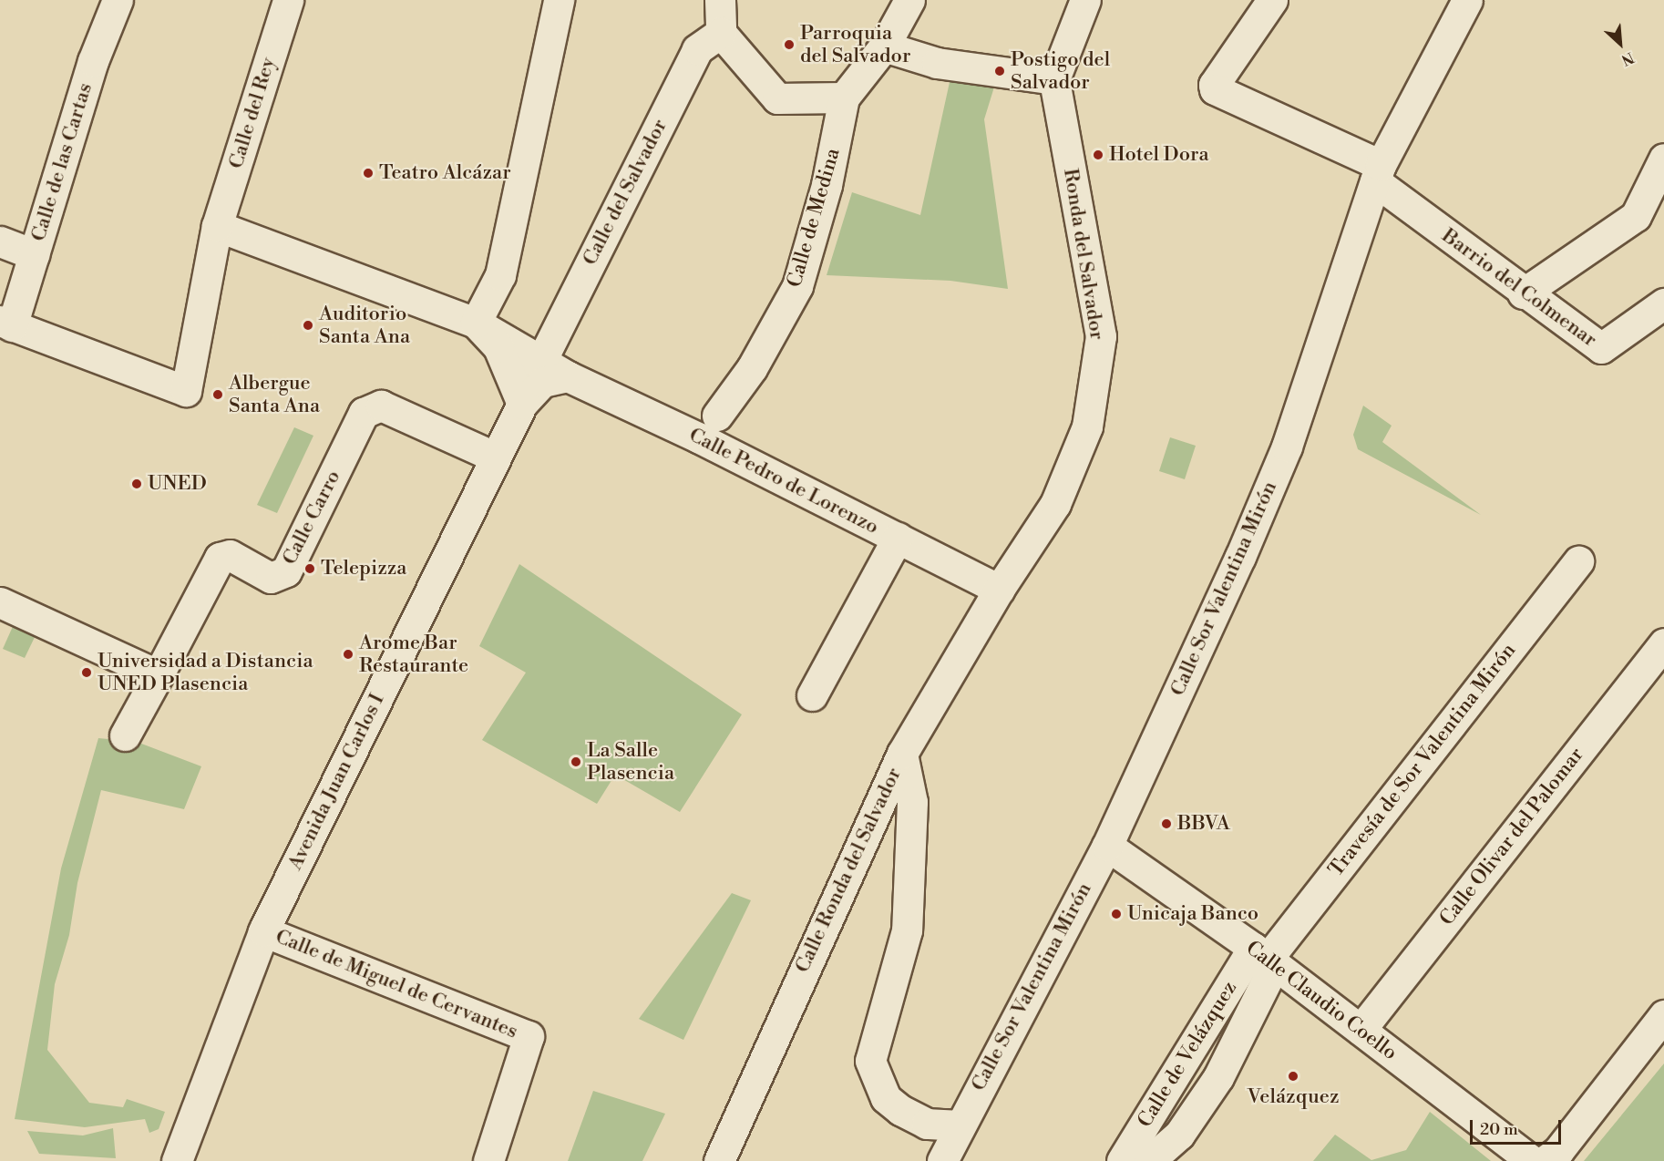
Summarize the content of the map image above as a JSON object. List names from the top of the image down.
{
  "streets": {
    "street": [
      "Calle del Rey",
      "Calle de las Cartas",
      "Calle del Salvador",
      "Calle de Medina",
      "Ronda del Salvador",
      "Barrio del Colmenar",
      "Calle Pedro de Lorenzo",
      "Calle Carro",
      "Calle Sor Valentina Mirón",
      "Travesía de Sor Valentina Mirón",
      "Avenida Juan Carlos I",
      "Calle Olivar del Palomar",
      "Calle Ronda del Salvador",
      "Calle de Miguel de Cervantes",
      "Calle Claudio Coello",
      "Calle de Velázquez"
    ]
  },
  "crossings": [
    ["Calle del Rey", "Calle de las Cartas"],
    ["Calle del Rey", "Calle Pedro de Lorenzo"],
    ["Calle del Salvador", "Calle Pedro de Lorenzo"],
    ["Calle del Salvador", "Avenida Juan Carlos I"],
    ["Ronda del Salvador", "Calle Pedro de Lorenzo"],
    ["Ronda del Salvador", "Calle Ronda del Salvador"],
    ["Barrio del Colmenar", "Calle Sor Valentina Mirón"],
    ["Calle Pedro de Lorenzo", "Avenida Juan Carlos I"],
    ["Calle Pedro de Lorenzo", "Calle Ronda del Salvador"],
    ["Calle Carro", "Avenida Juan Carlos I"],
    ["Calle Sor Valentina Mirón", "Calle Claudio Coello"],
    ["Travesía de Sor Valentina Mirón", "Calle Claudio Coello"],
    ["Travesía de Sor Valentina Mirón", "Calle de Velázquez"],
    ["Avenida Juan Carlos I", "Calle de Miguel de Cervantes"],
    ["Calle Olivar del Palomar", "Calle Claudio Coello"],
    ["Calle Claudio Coello", "Calle de Velázquez"]
  ],
  "places": [
    "Parroquia del Salvador",
    "Postigo del Salvador",
    "Hotel Dora",
    "Teatro Alcázar",
    "Auditorio Santa Ana",
    "Albergue Santa Ana",
    "UNED",
    "Telepizza",
    "Arome Bar Restaurante",
    "Universidad a Distancia UNED Plasencia",
    "La Salle Plasencia",
    "BBVA",
    "Unicaja Banco",
    "Velázquez"
  ],
  "scale_bar": "20 m",
  "north": "bottom right"
}
